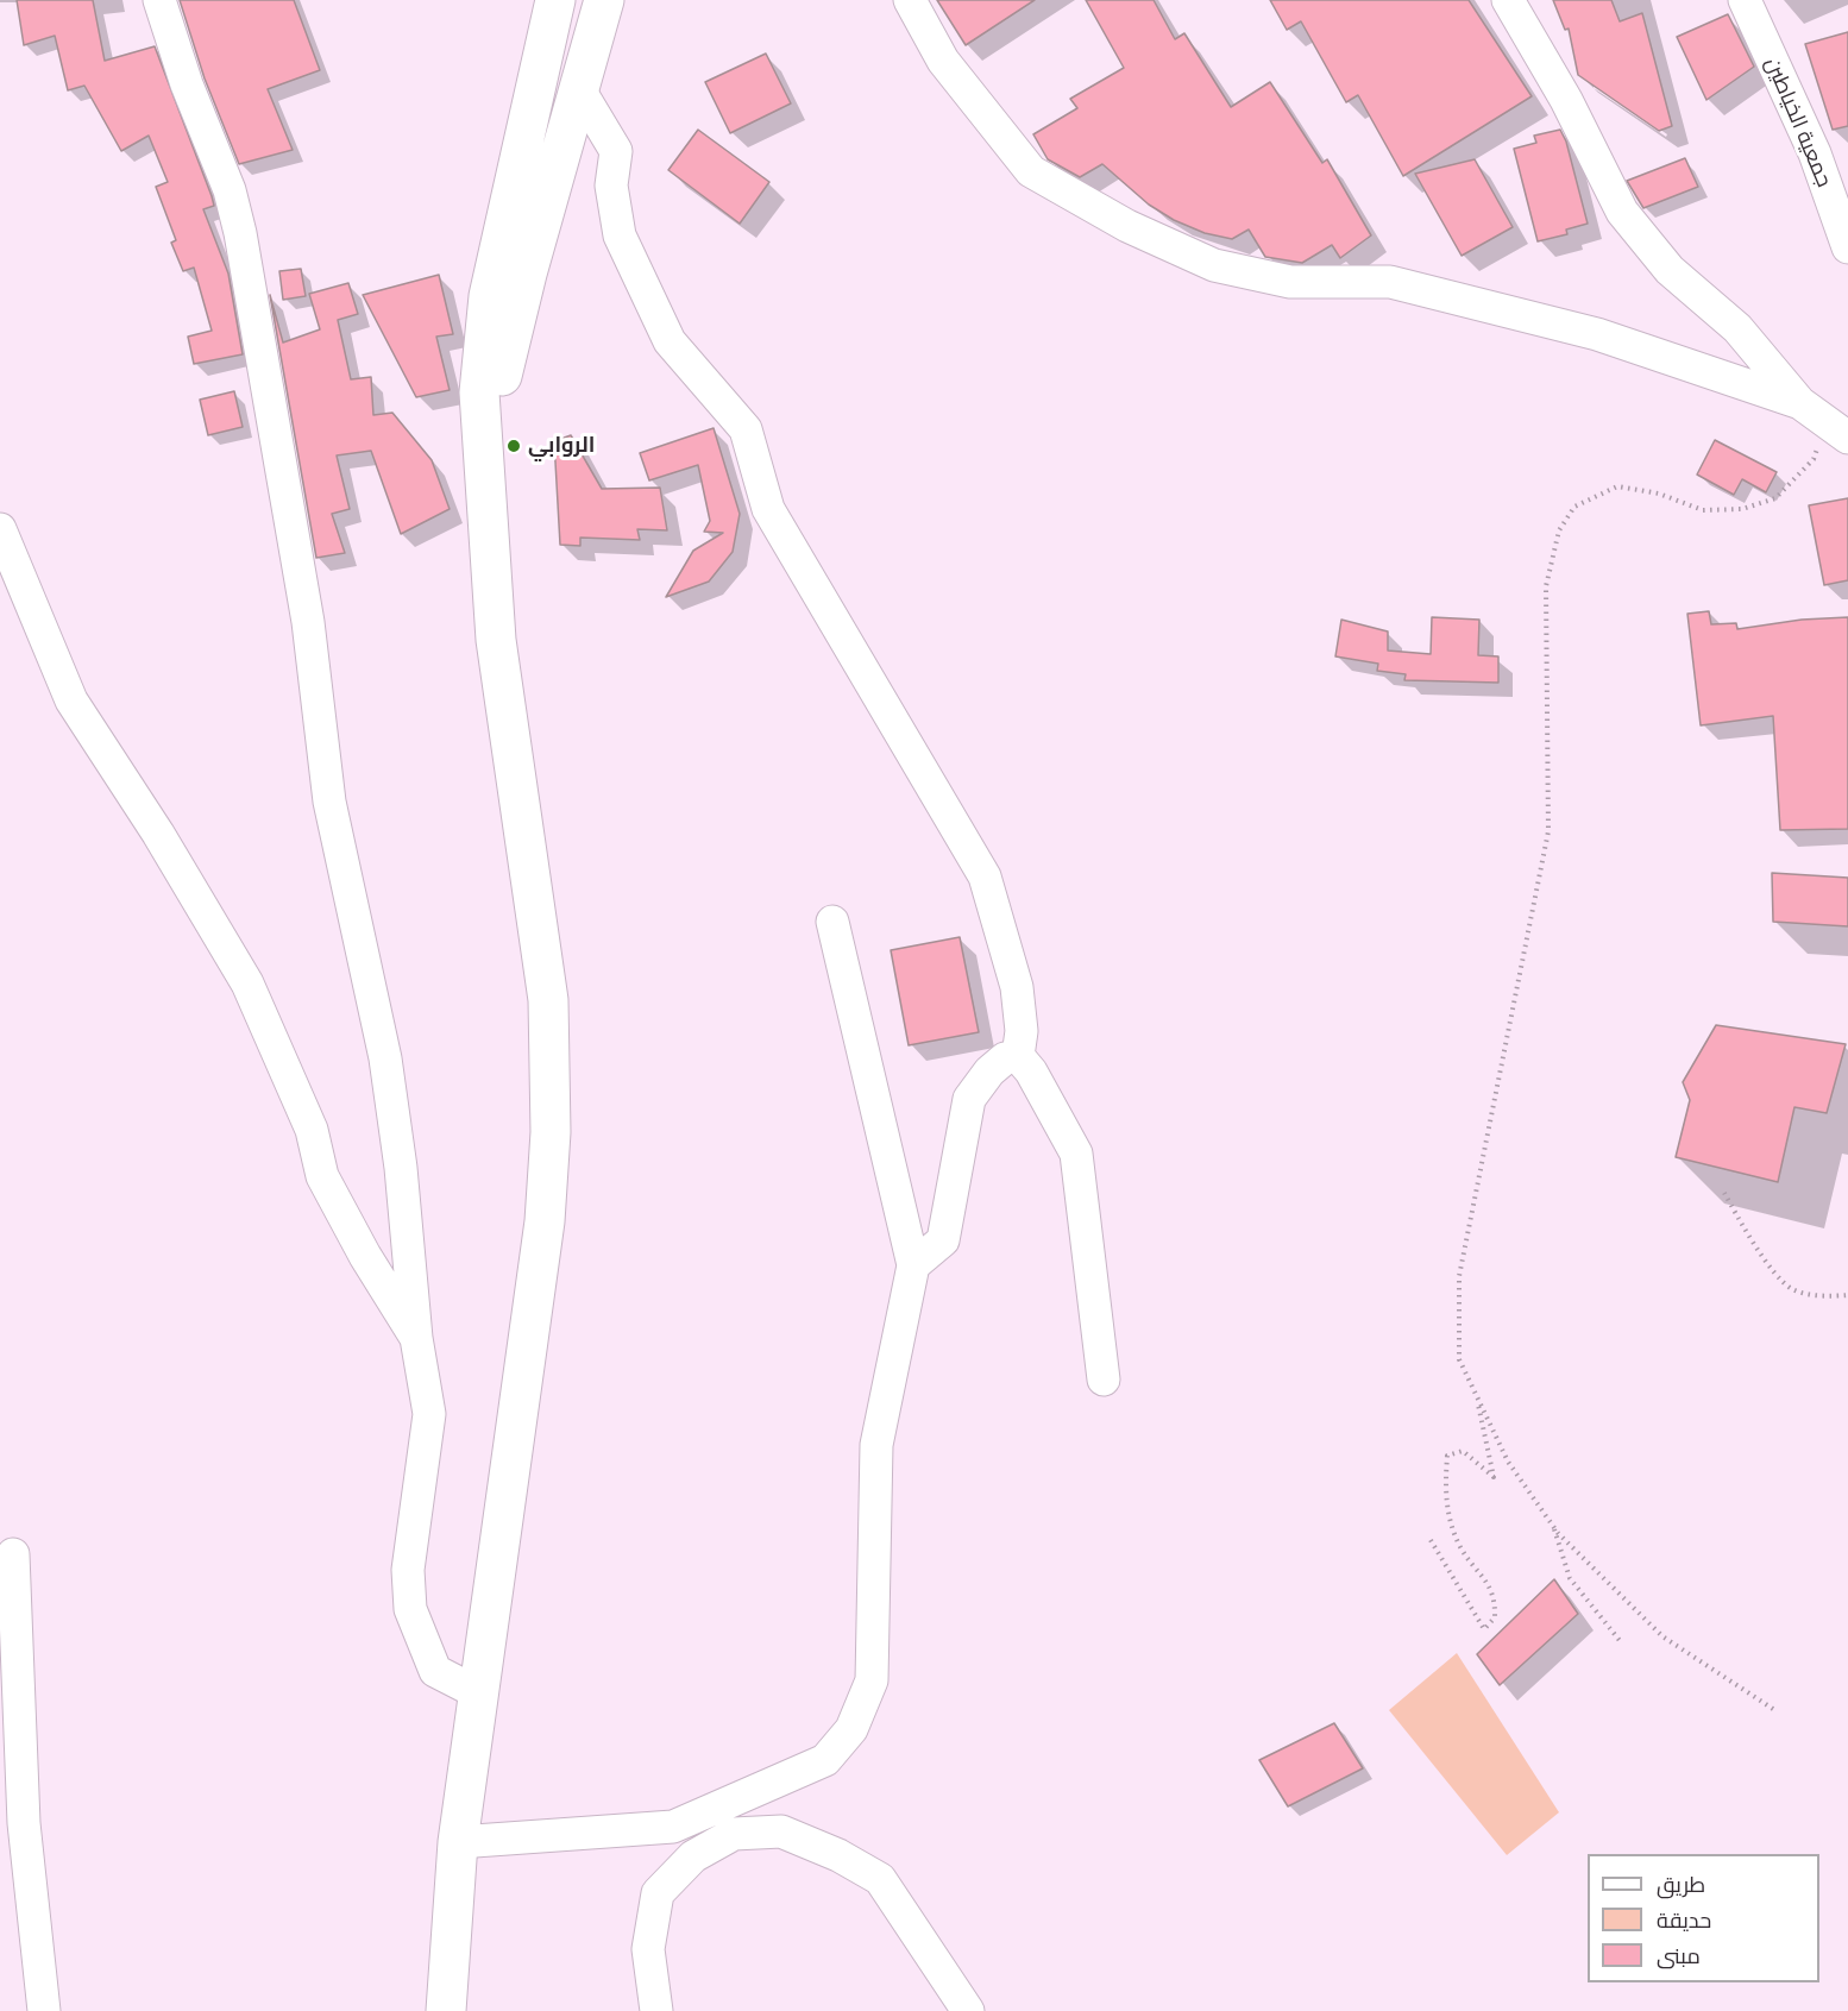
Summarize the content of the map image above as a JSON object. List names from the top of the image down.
{
  "streets": {
    "street": ["جمعية الخياطين"]
  },
  "places": ["الروابي"],
  "legend": ["طريق", "حديقة", "مبنى"]
}
